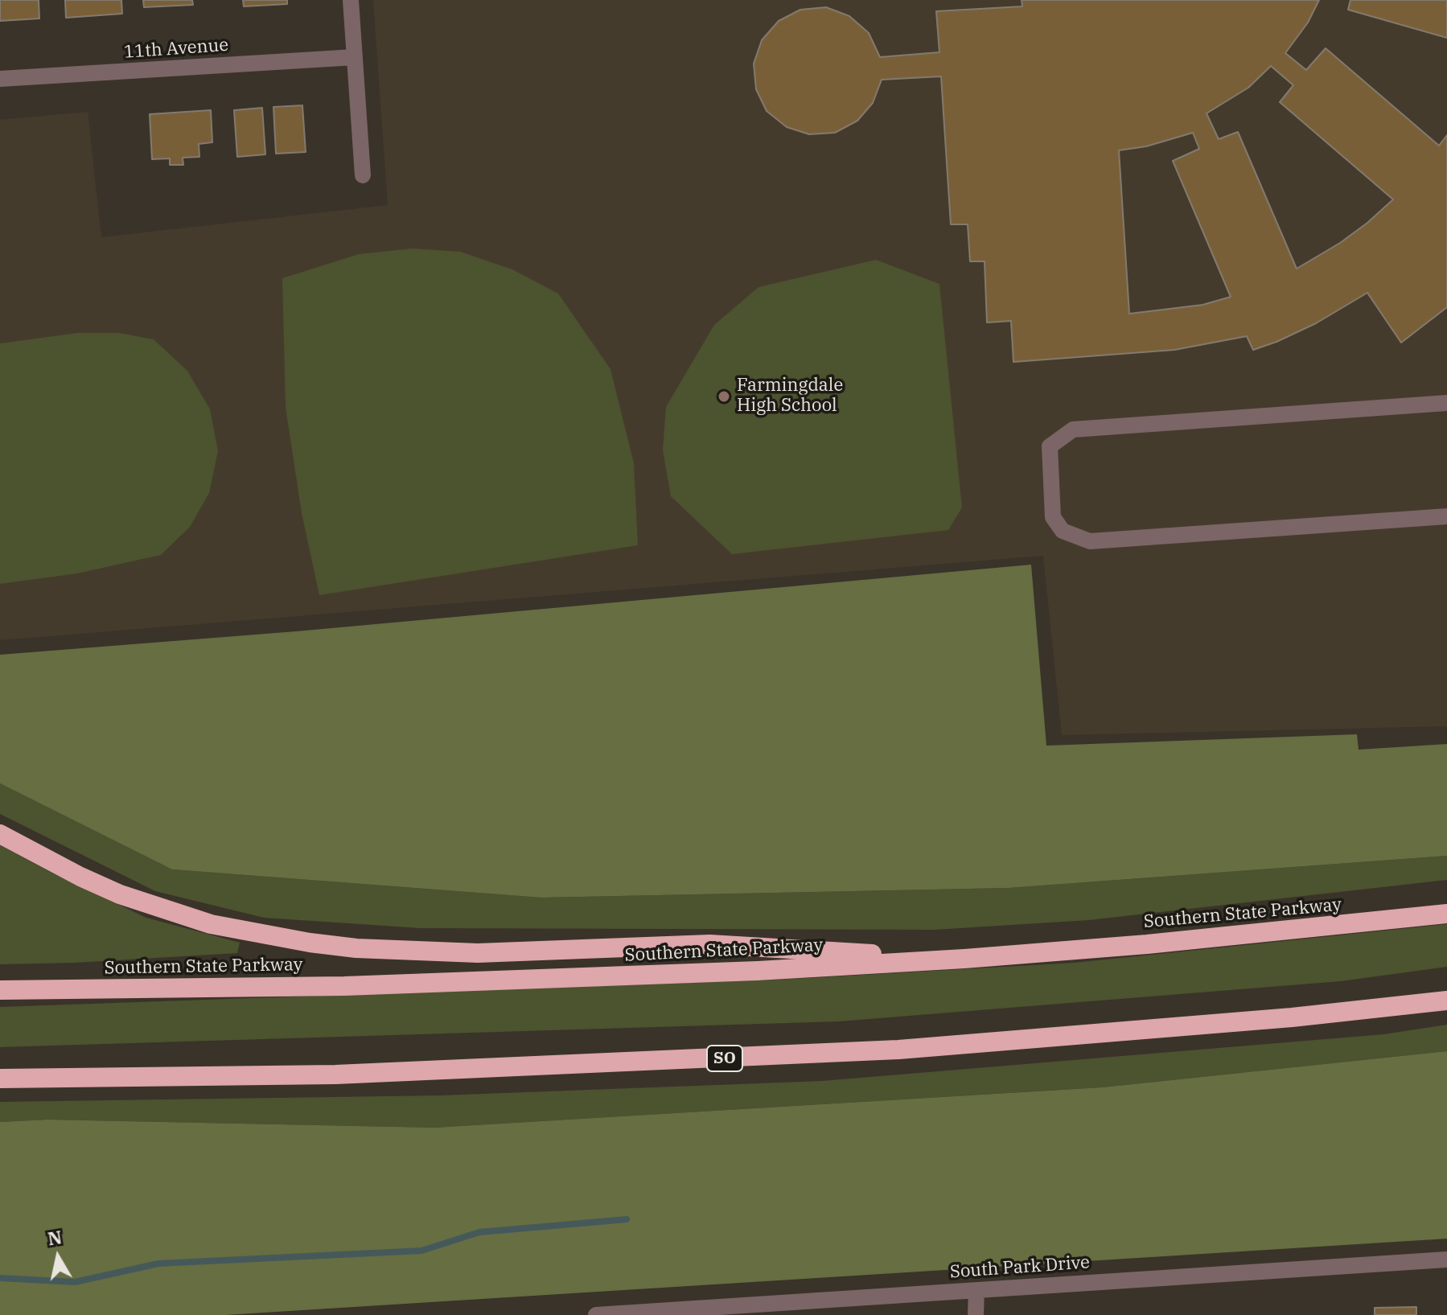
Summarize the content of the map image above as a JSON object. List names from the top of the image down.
{
  "streets": {
    "highway": ["Southern State Parkway", "SO"],
    "street": ["11th Avenue", "South Park Drive"]
  },
  "places": ["Farmingdale High School"],
  "north": "top"
}
